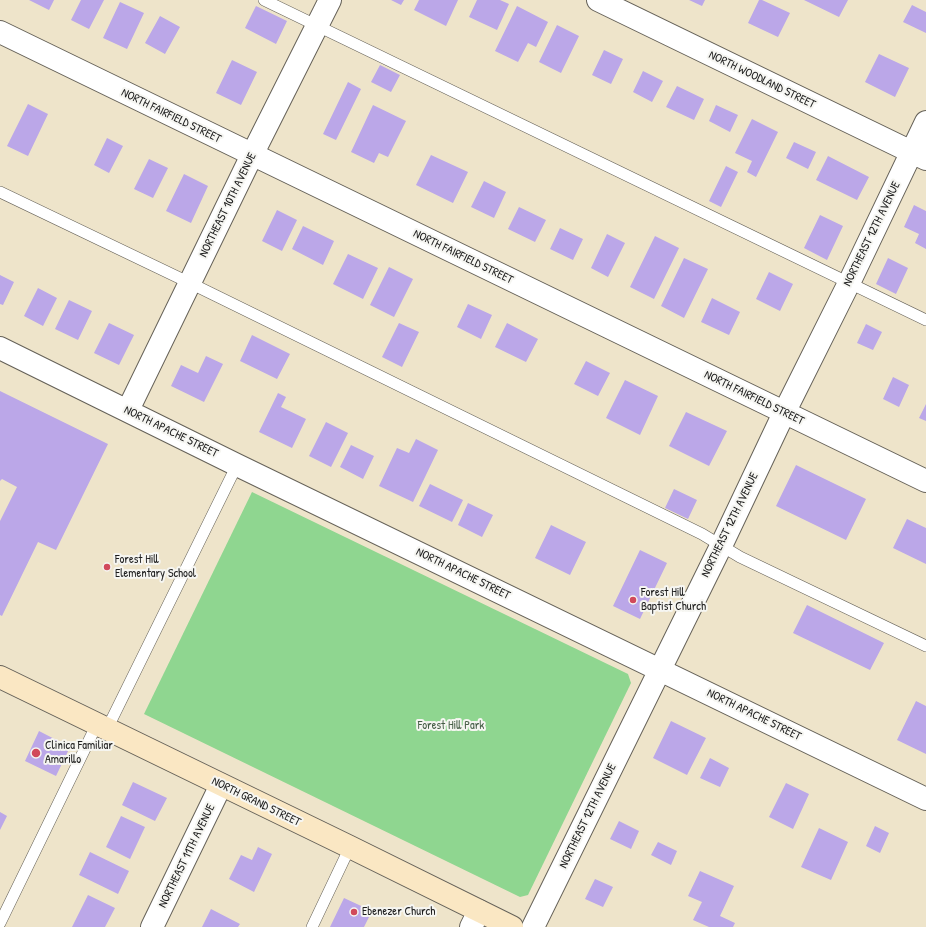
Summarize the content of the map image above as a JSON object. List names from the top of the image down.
{
  "streets": {
    "main road": ["NORTH GRAND STREET"],
    "street": [
      "NORTH WOODLAND STREET",
      "NORTH FAIRFIELD STREET",
      "NORTHEAST 10TH AVENUE",
      "NORTHEAST 12TH AVENUE",
      "NORTH APACHE STREET",
      "NORTHEAST 11TH AVENUE"
    ]
  },
  "crossings": [
    ["NORTH WOODLAND STREET", "NORTHEAST 12TH AVENUE"],
    ["NORTH FAIRFIELD STREET", "NORTHEAST 10TH AVENUE"],
    ["NORTH FAIRFIELD STREET", "NORTHEAST 12TH AVENUE"],
    ["NORTHEAST 10TH AVENUE", "NORTH APACHE STREET"],
    ["NORTHEAST 12TH AVENUE", "NORTH APACHE STREET"],
    ["NORTH GRAND STREET", "NORTHEAST 11TH AVENUE"]
  ],
  "parks": ["Forest Hill Park"],
  "places": [
    "Forest Hill Elementary School",
    "Forest Hill Baptist Church",
    "Clinica Familiar Amarillo",
    "Ebenezer Church"
  ]
}
